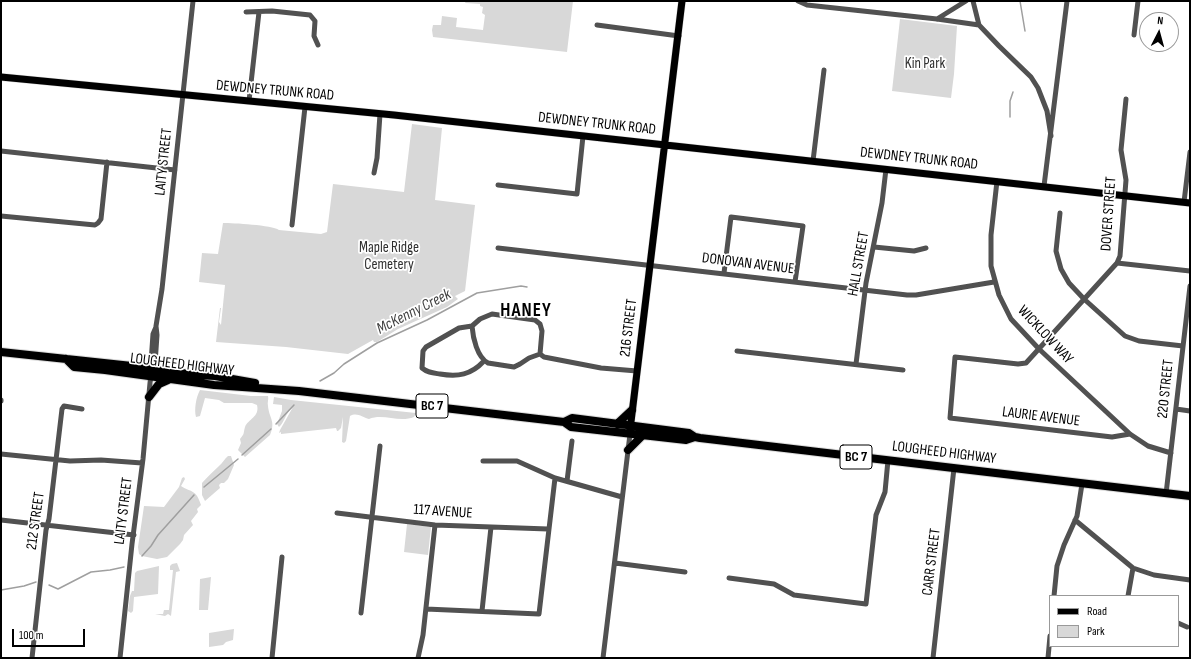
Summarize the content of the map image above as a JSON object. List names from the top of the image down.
{
  "streets": {
    "highway": ["LOUGHEED HIGHWAY", "BC 7"],
    "main road": ["DEWDNEY TRUNK ROAD", "216 STREET"],
    "street": [
      "LAITY STREET",
      "DOVER STREET",
      "DONOVAN AVENUE",
      "HALL STREET",
      "WICKLOW WAY",
      "220 STREET",
      "LAURIE AVENUE",
      "117 AVENUE",
      "212 STREET",
      "CARR STREET"
    ]
  },
  "crossings": [
    ["DEWDNEY TRUNK ROAD", "LAITY STREET"],
    ["DEWDNEY TRUNK ROAD", "DOVER STREET"],
    ["DEWDNEY TRUNK ROAD", "HALL STREET"],
    ["DEWDNEY TRUNK ROAD", "216 STREET"],
    ["DEWDNEY TRUNK ROAD", "WICKLOW WAY"],
    ["LAITY STREET", "LOUGHEED HIGHWAY"],
    ["DOVER STREET", "WICKLOW WAY"],
    ["DOVER STREET", "LAURIE AVENUE"],
    ["DONOVAN AVENUE", "HALL STREET"],
    ["DONOVAN AVENUE", "216 STREET"],
    ["DONOVAN AVENUE", "WICKLOW WAY"],
    ["216 STREET", "LOUGHEED HIGHWAY"],
    ["WICKLOW WAY", "220 STREET"],
    ["WICKLOW WAY", "LAURIE AVENUE"],
    ["LOUGHEED HIGHWAY", "220 STREET"],
    ["LOUGHEED HIGHWAY", "CARR STREET"]
  ],
  "districts": ["HANEY"],
  "water": ["McKenny Creek"],
  "parks": ["Kin Park", "Maple Ridge Cemetery"],
  "legend": ["Road", "Park"],
  "scale_bar": "100 m",
  "north": "top"
}
